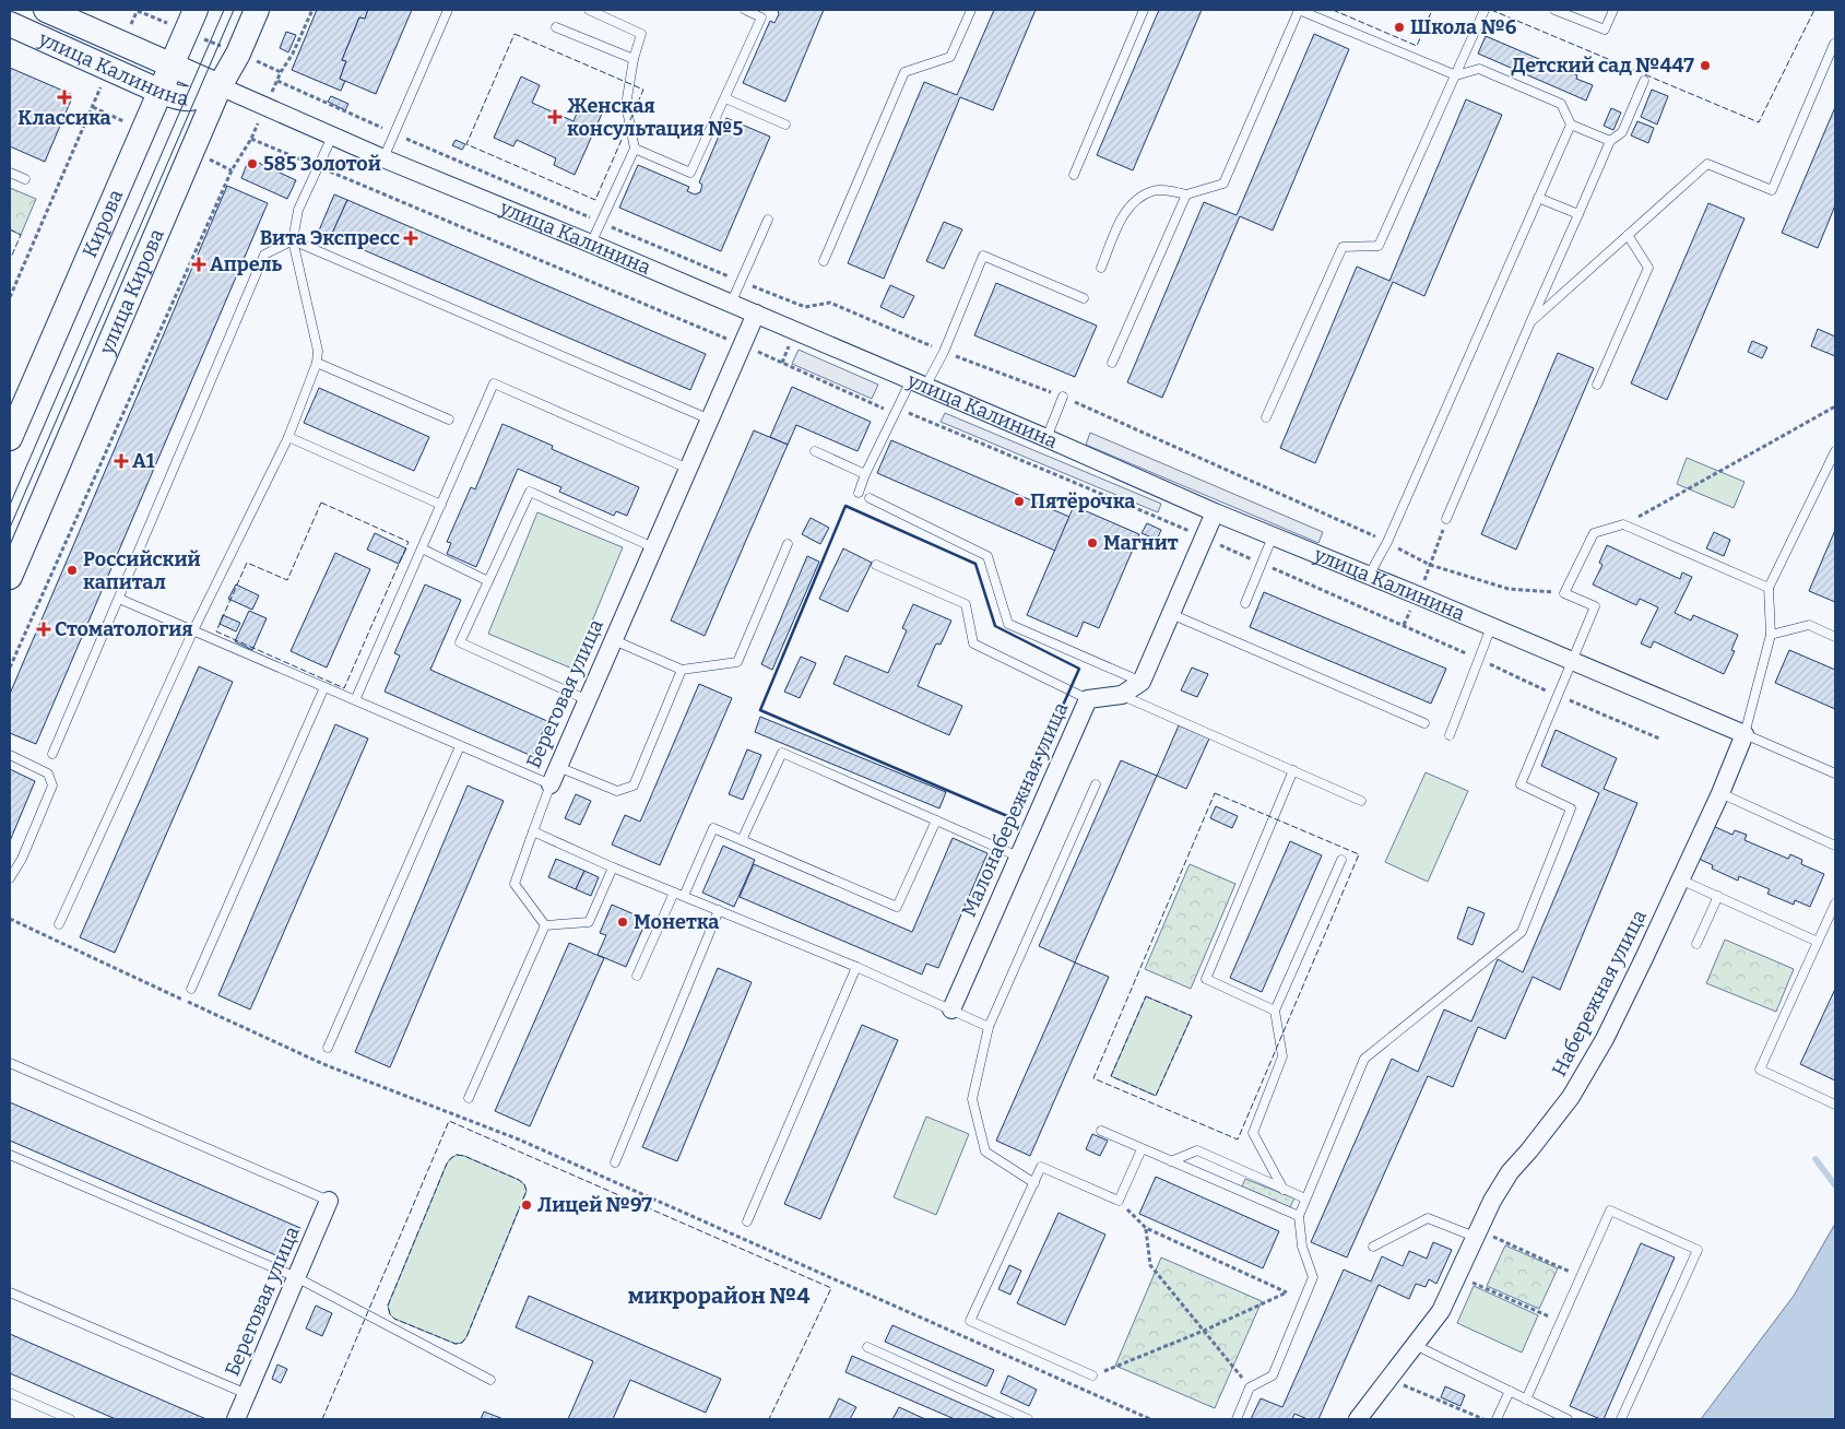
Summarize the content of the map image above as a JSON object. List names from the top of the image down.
{
  "streets": {
    "main road": ["улица Калинина", "Кирова", "улица Кирова"],
    "street": ["Береговая улица", "Малонабережная улица", "Набережная улица"]
  },
  "crossings": [
    ["улица Калинина", "Кирова"],
    ["улица Калинина", "улица Кирова"],
    ["улица Калинина", "Береговая улица"],
    ["улица Калинина", "Набережная улица"]
  ],
  "districts": ["микрорайон №4"],
  "places": {
    "other": [
      "Школа №6",
      "Детский сад №447",
      "585 Золотой",
      "Пятёрочка",
      "Магнит",
      "Российский капитал",
      "Монетка",
      "Лицей №97"
    ],
    "health": [
      "Классика",
      "Женская консультация №5",
      "Вита Экспресс",
      "Апрель",
      "А1",
      "Стоматология"
    ]
  }
}
